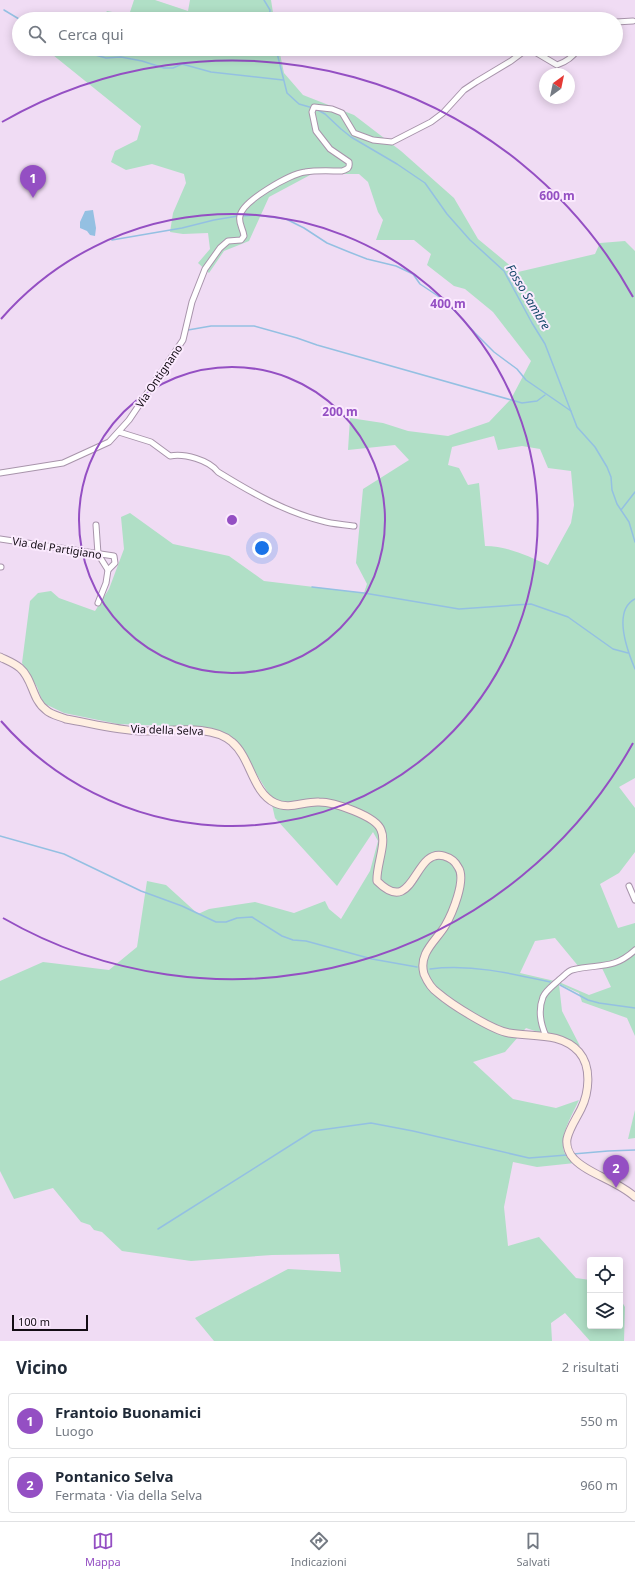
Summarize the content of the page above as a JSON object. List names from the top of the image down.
{
  "streets": {
    "street": ["Via Ontignano", "Via del Partigiano", "Via della Selva"]
  },
  "water": ["Fosso Sambre"],
  "scale_bar": "100 m",
  "north": "top right",
  "page": {
    "search": "Cerca qui",
    "pins": ["1", "2"],
    "scale": "100 m",
    "heading": ["Vicino", "2 risultati"],
    "list": [
      {
        "mark": "1",
        "name": "Frantoio Buonamici",
        "note": "Luogo",
        "value": "550 m"
      },
      {
        "mark": "2",
        "name": "Pontanico Selva",
        "note": "Fermata · Via della Selva",
        "value": "960 m"
      }
    ],
    "nav": ["Mappa", "Indicazioni", "Salvati"]
  },
  "rings": ["600 m", "400 m", "200 m"]
}
